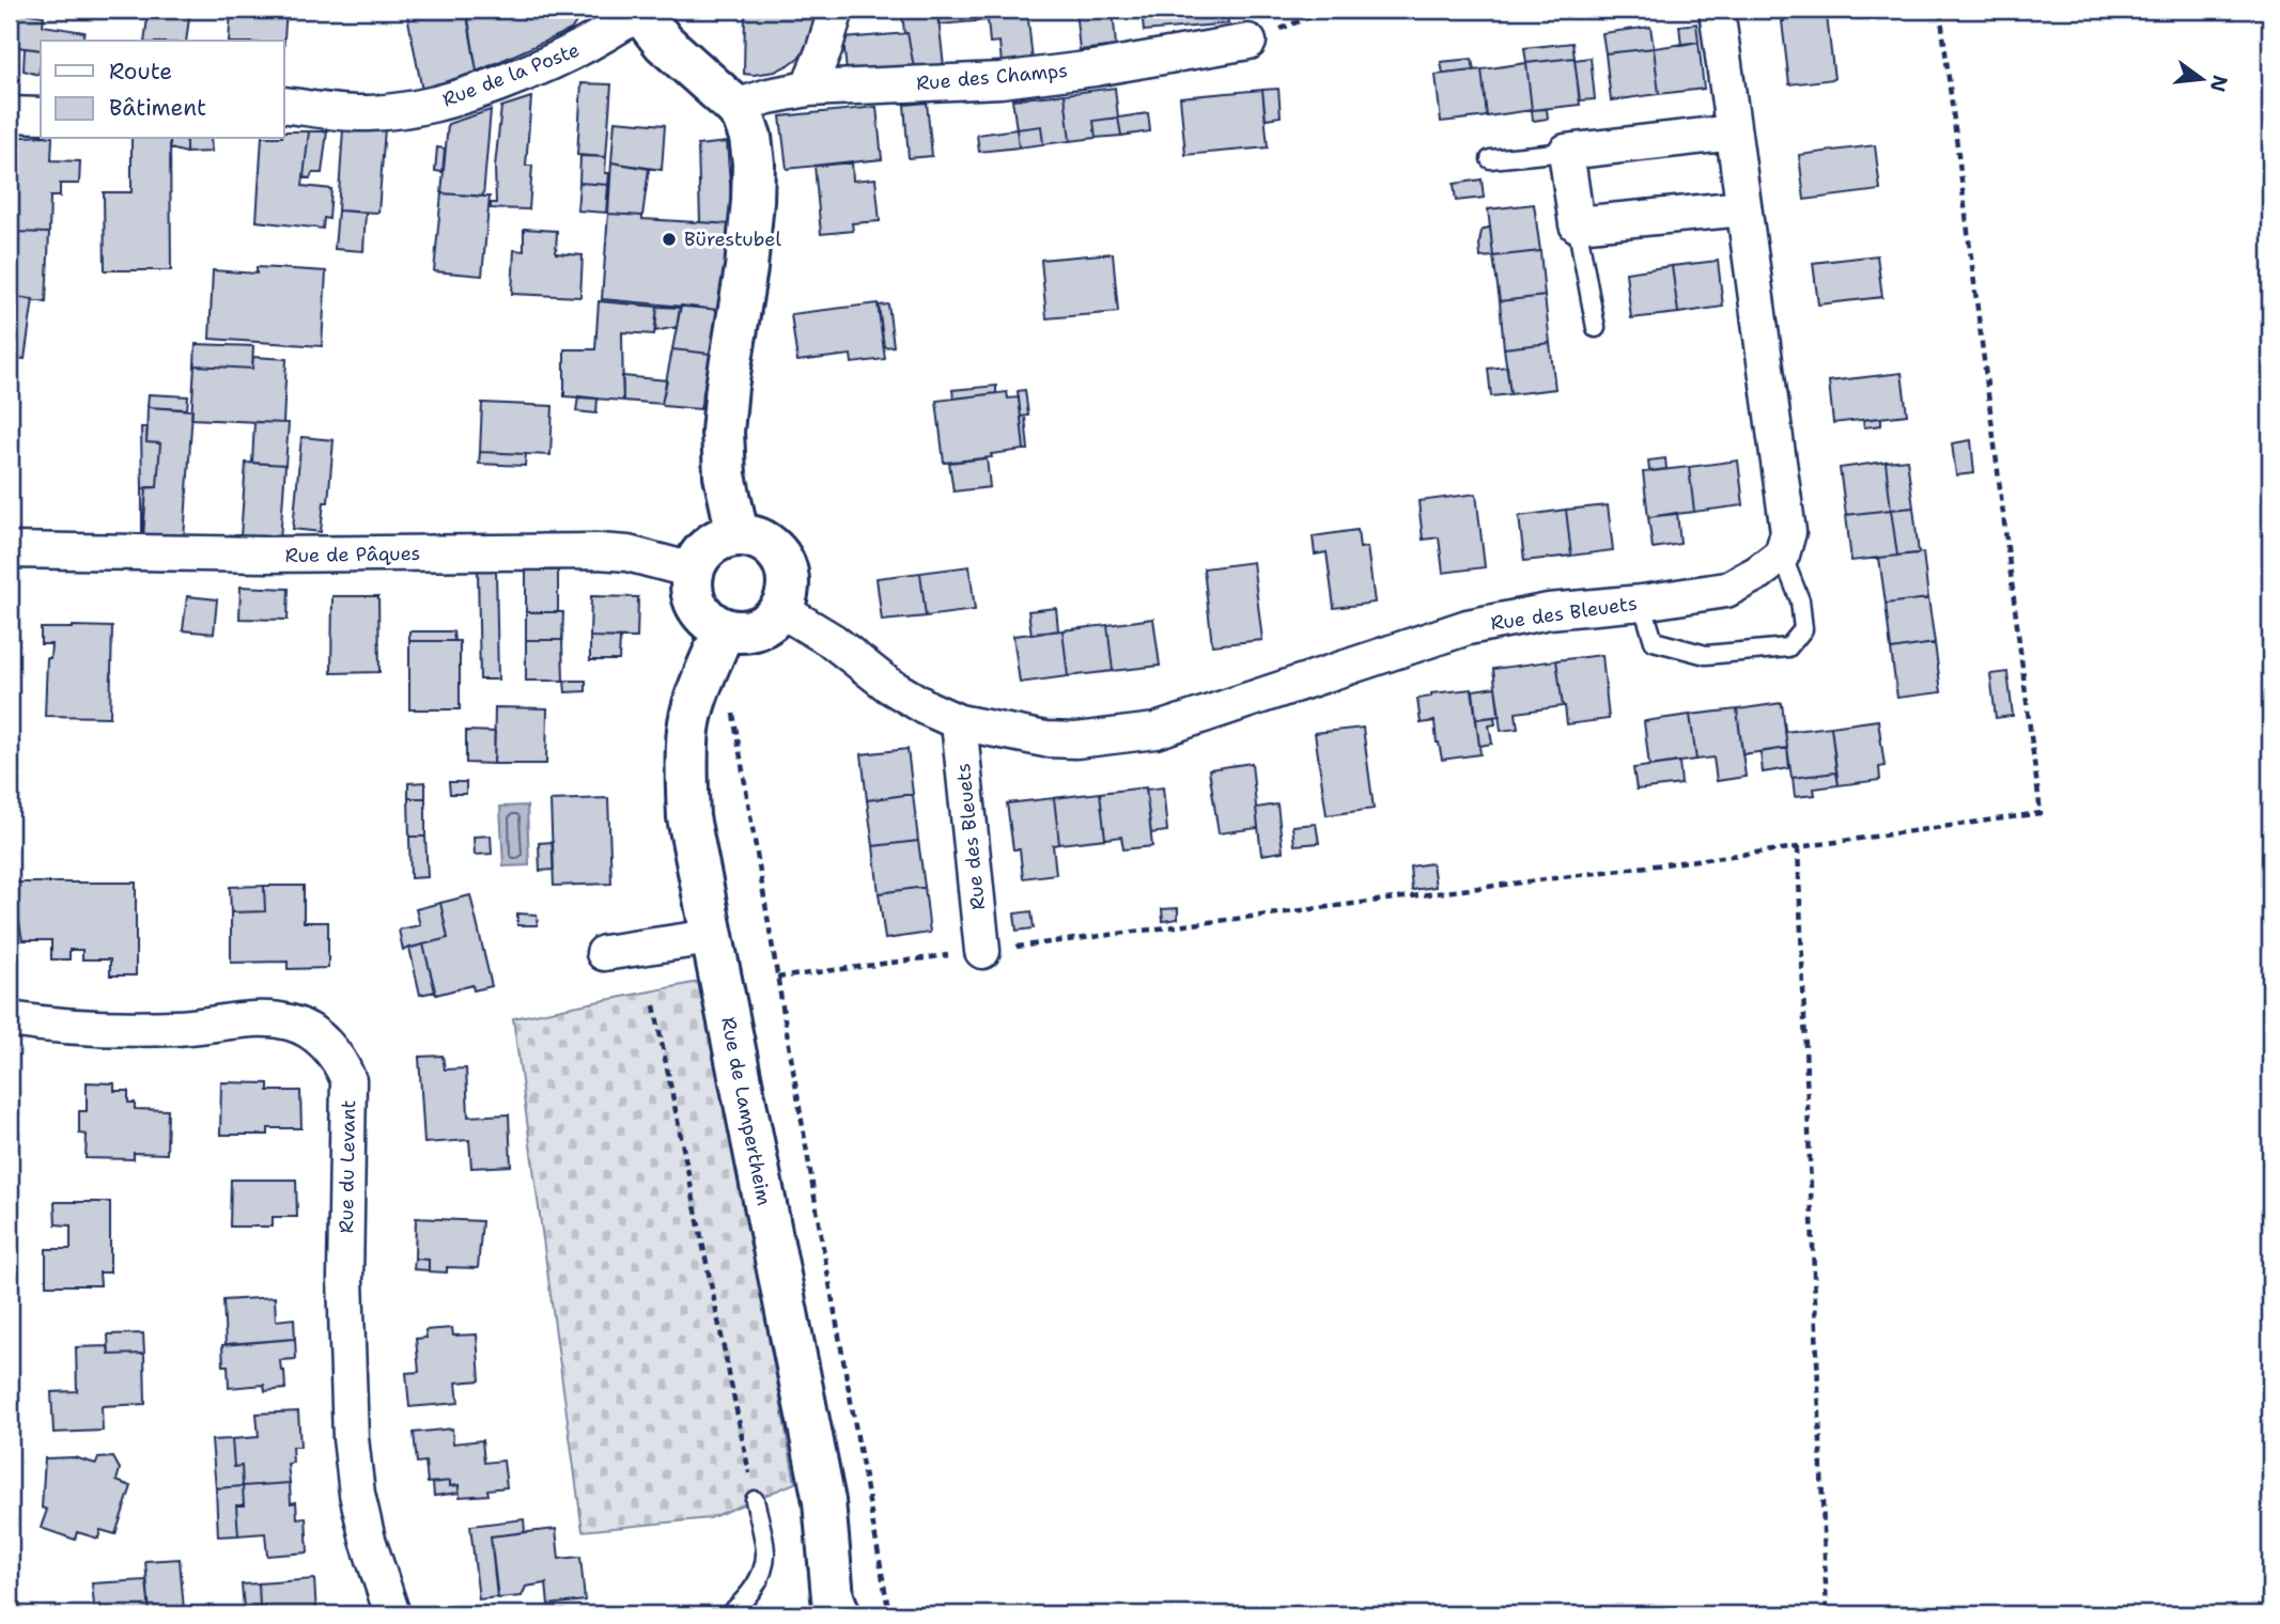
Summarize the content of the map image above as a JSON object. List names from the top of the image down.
{
  "streets": {
    "main road": ["Rue de Lampertheim"],
    "street": [
      "Rue de la Poste",
      "Rue des Champs",
      "Rue de Pâques",
      "Rue des Bleuets",
      "Rue du Levant"
    ]
  },
  "crossings": [
    ["Rue de Pâques", "Rue des Bleuets"],
    ["Rue de Pâques", "Rue de Lampertheim"],
    ["Rue des Bleuets", "Rue de Lampertheim"]
  ],
  "places": ["Bürestubel"],
  "legend": ["Route", "Bâtiment"],
  "north": "right"
}
